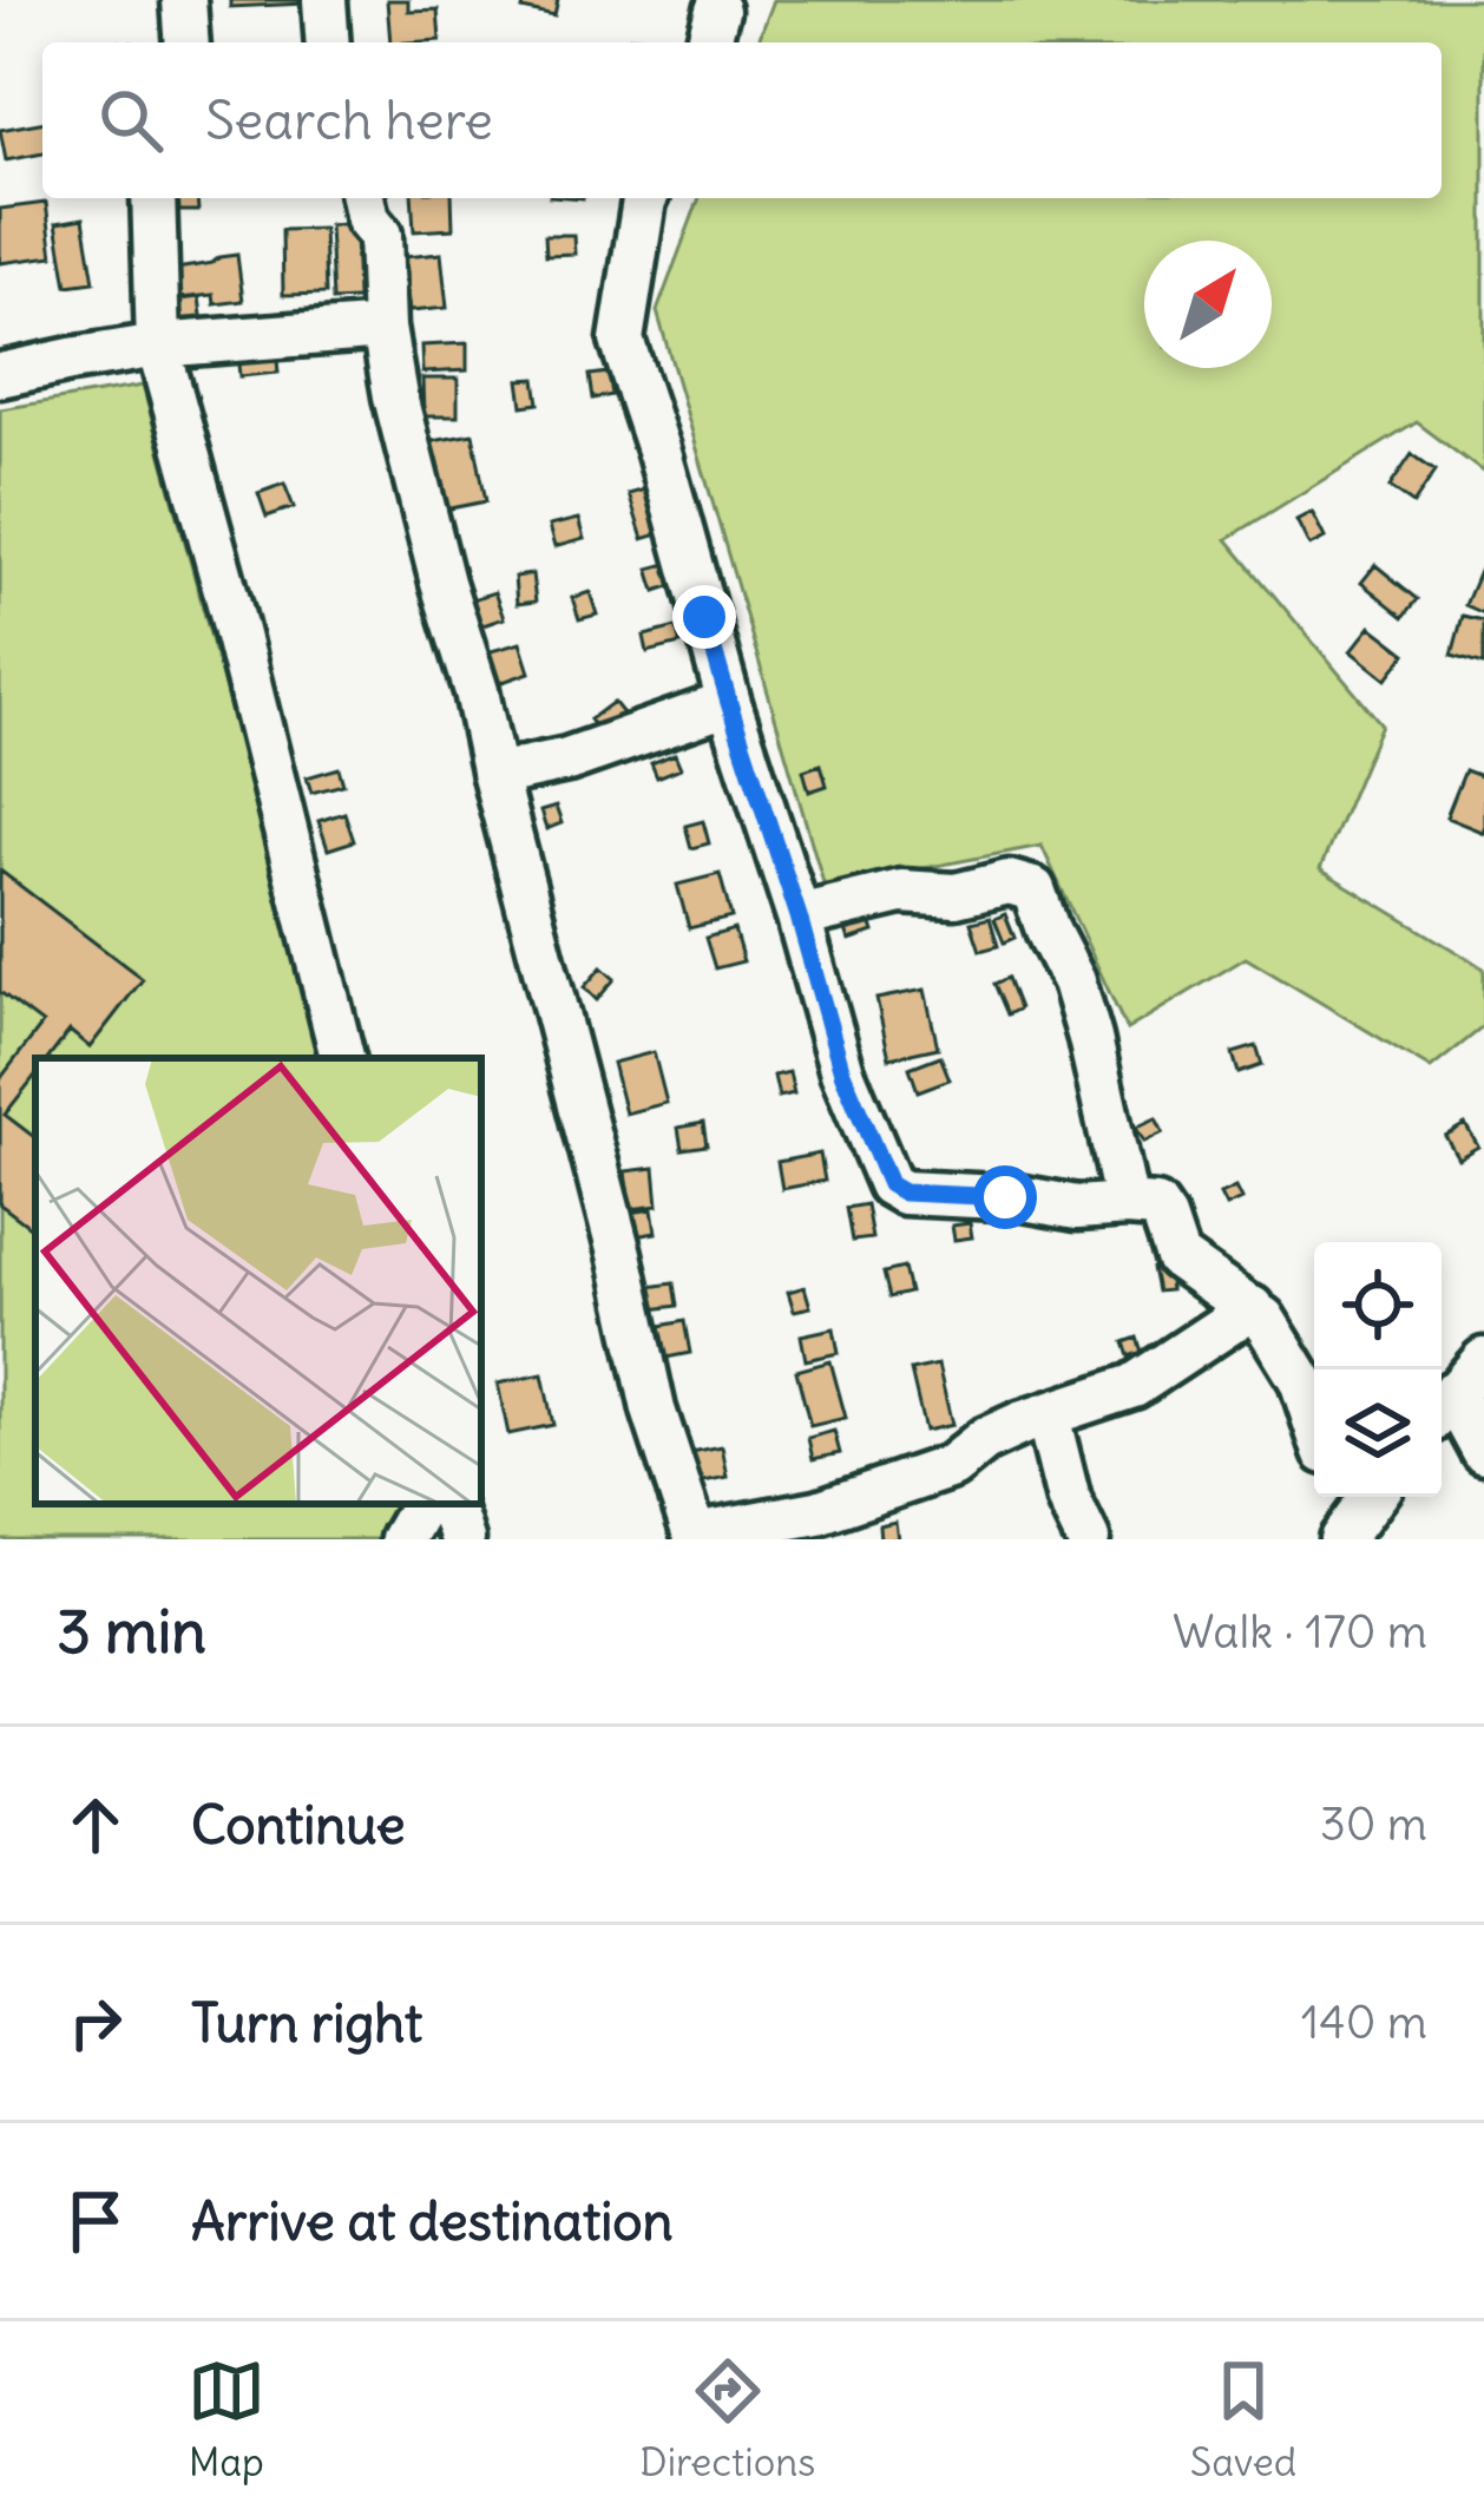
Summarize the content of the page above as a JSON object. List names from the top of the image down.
{
  "north": "top right",
  "page": {
    "search": "Search here",
    "heading": ["3 min", "Walk · 170 m"],
    "list": [
      ["Continue", "30 m"],
      ["Turn right", "140 m"],
      "Arrive at destination"
    ],
    "nav": ["Map", "Directions", "Saved"]
  }
}
